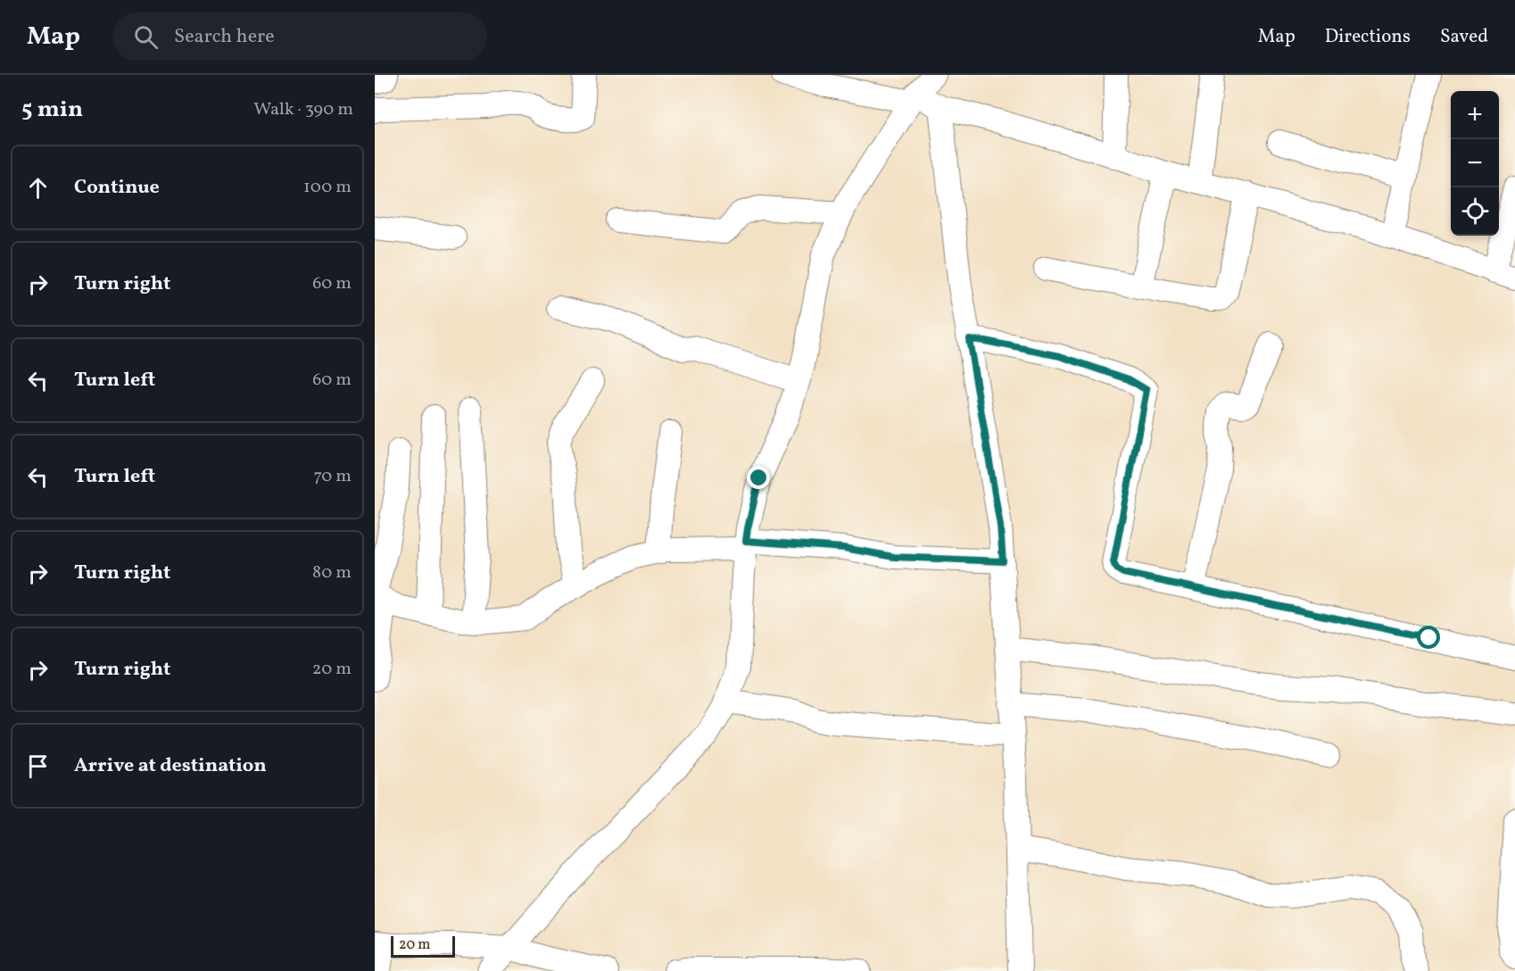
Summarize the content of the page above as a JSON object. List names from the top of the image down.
{
  "scale_bar": "20 m",
  "page": {
    "header": "Map",
    "search": "Search here",
    "nav": ["Map", "Directions", "Saved"],
    "heading": ["5 min", "Walk · 390 m"],
    "map_buttons": ["+", "−"],
    "list": [
      ["Continue", "100 m"],
      ["Turn right", "60 m"],
      ["Turn left", "60 m"],
      ["Turn left", "70 m"],
      ["Turn right", "80 m"],
      ["Turn right", "20 m"],
      "Arrive at destination"
    ],
    "scale": "20 m"
  }
}
